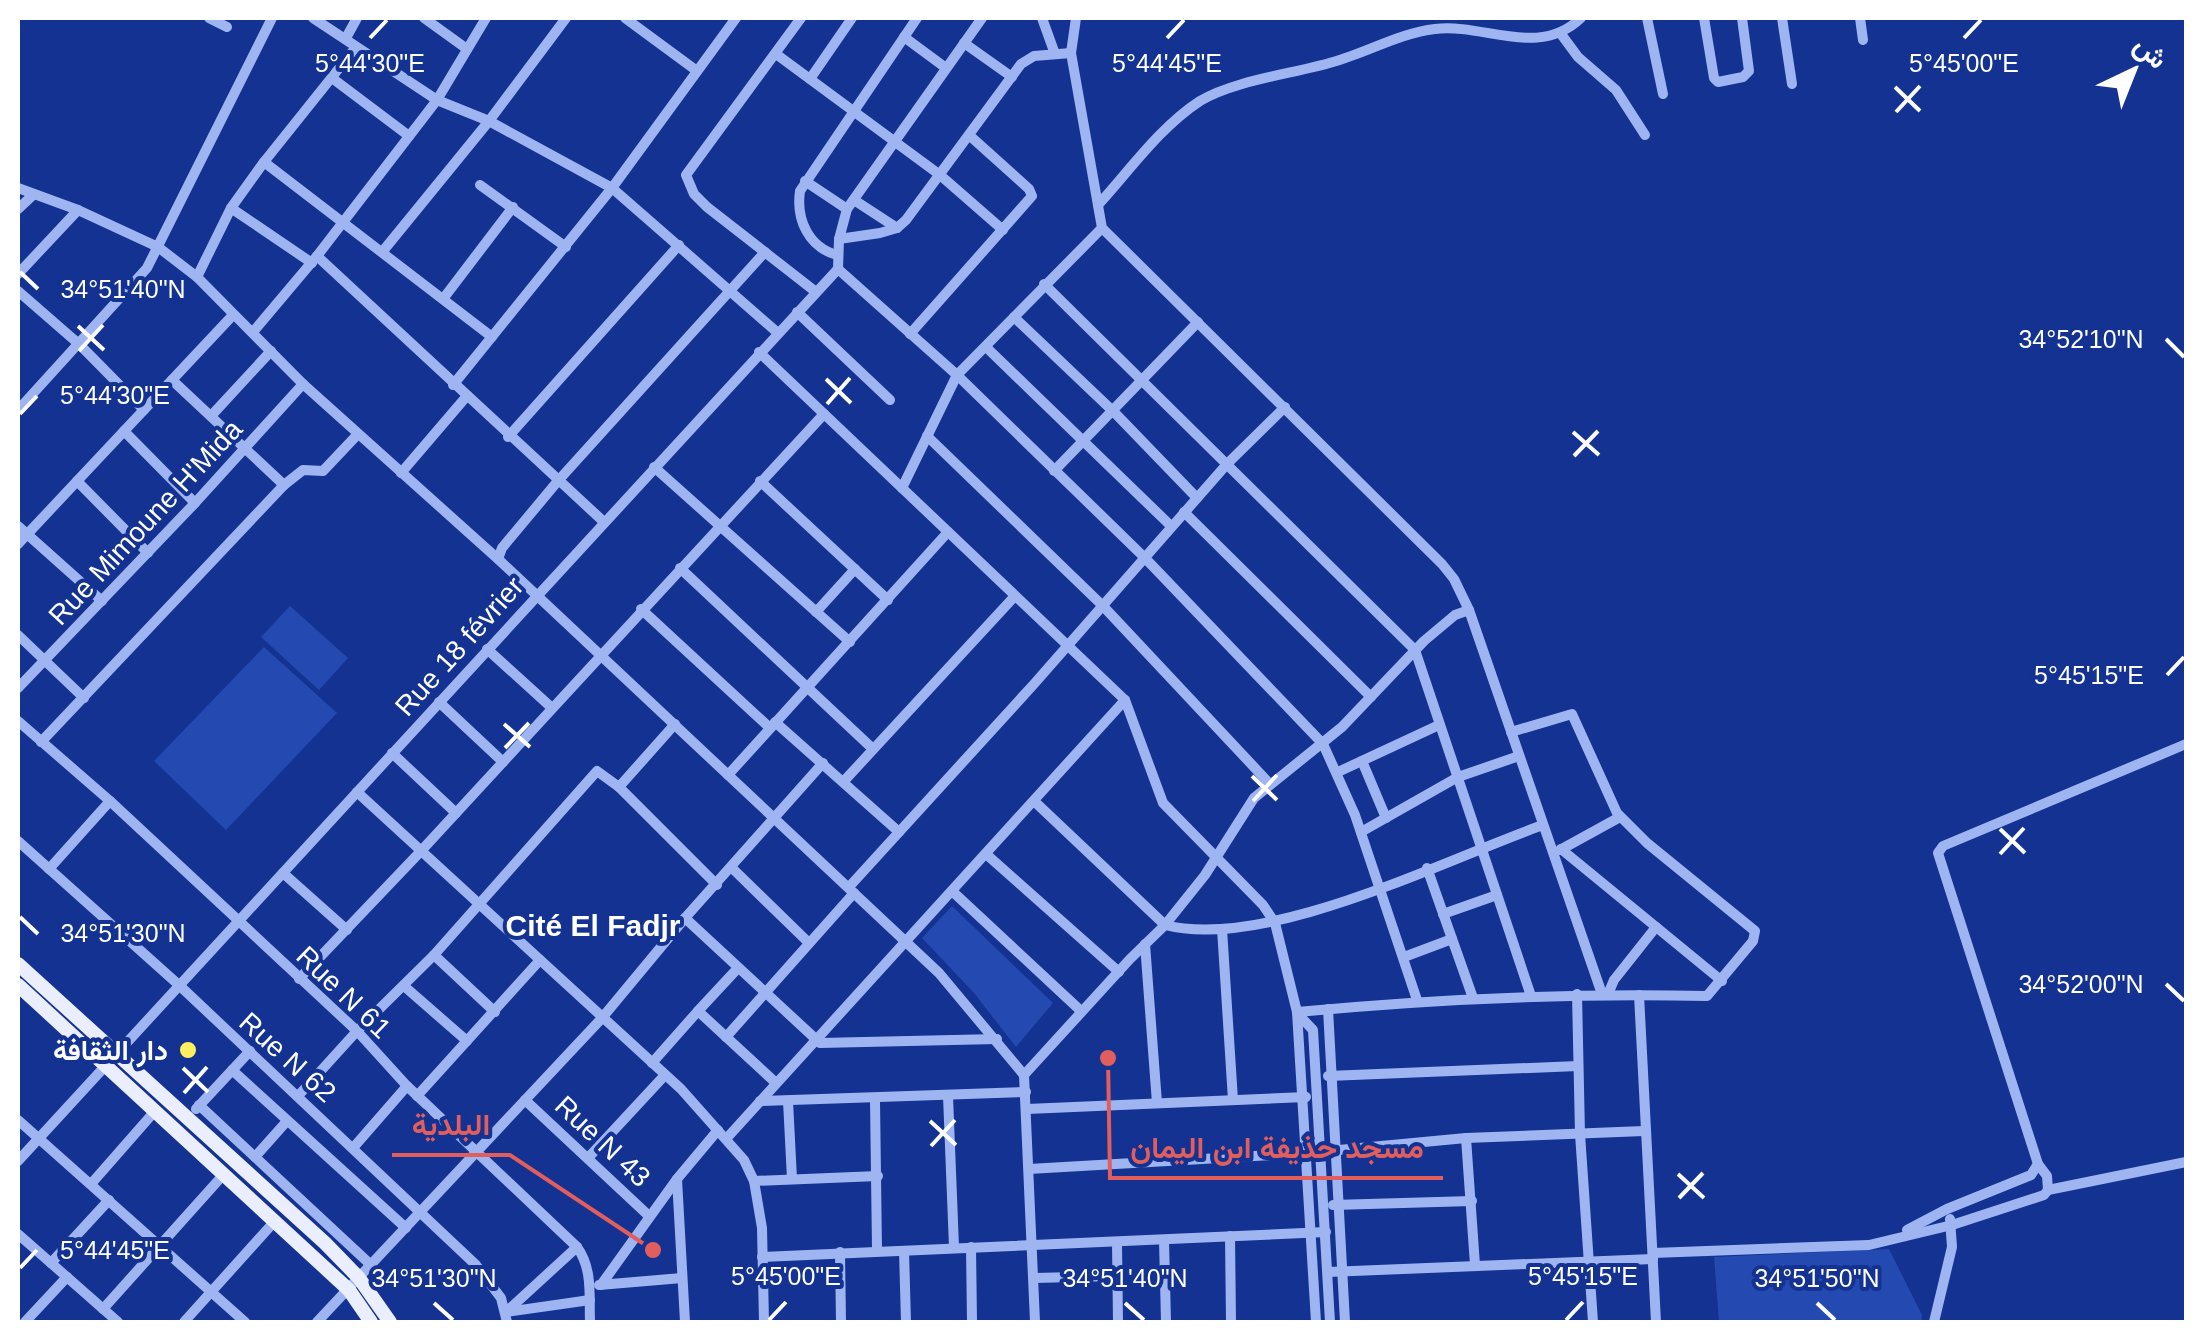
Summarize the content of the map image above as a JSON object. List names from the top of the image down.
{
  "streets": {
    "street": [
      "Rue Mimoune H'Mida",
      "Rue 18 février",
      "Rue N 61",
      "Rue N 62",
      "Rue N 43"
    ]
  },
  "crossings": [
    ["Rue 18 février", "Rue N 61"],
    ["Rue 18 février", "Rue N 62"]
  ],
  "districts": ["Cité El Fadjr"],
  "places": ["دار الثقافة", "مسجد حذيفة ابن اليمان", "البلدية"],
  "north": "top right",
  "coordinates": [
    "5°44'30\"E",
    "5°44'45\"E",
    "5°45'00\"E",
    "34°51'40\"N",
    "34°52'10\"N",
    "5°45'15\"E",
    "34°51'30\"N",
    "34°52'00\"N",
    "34°51'50\"N"
  ]
}
